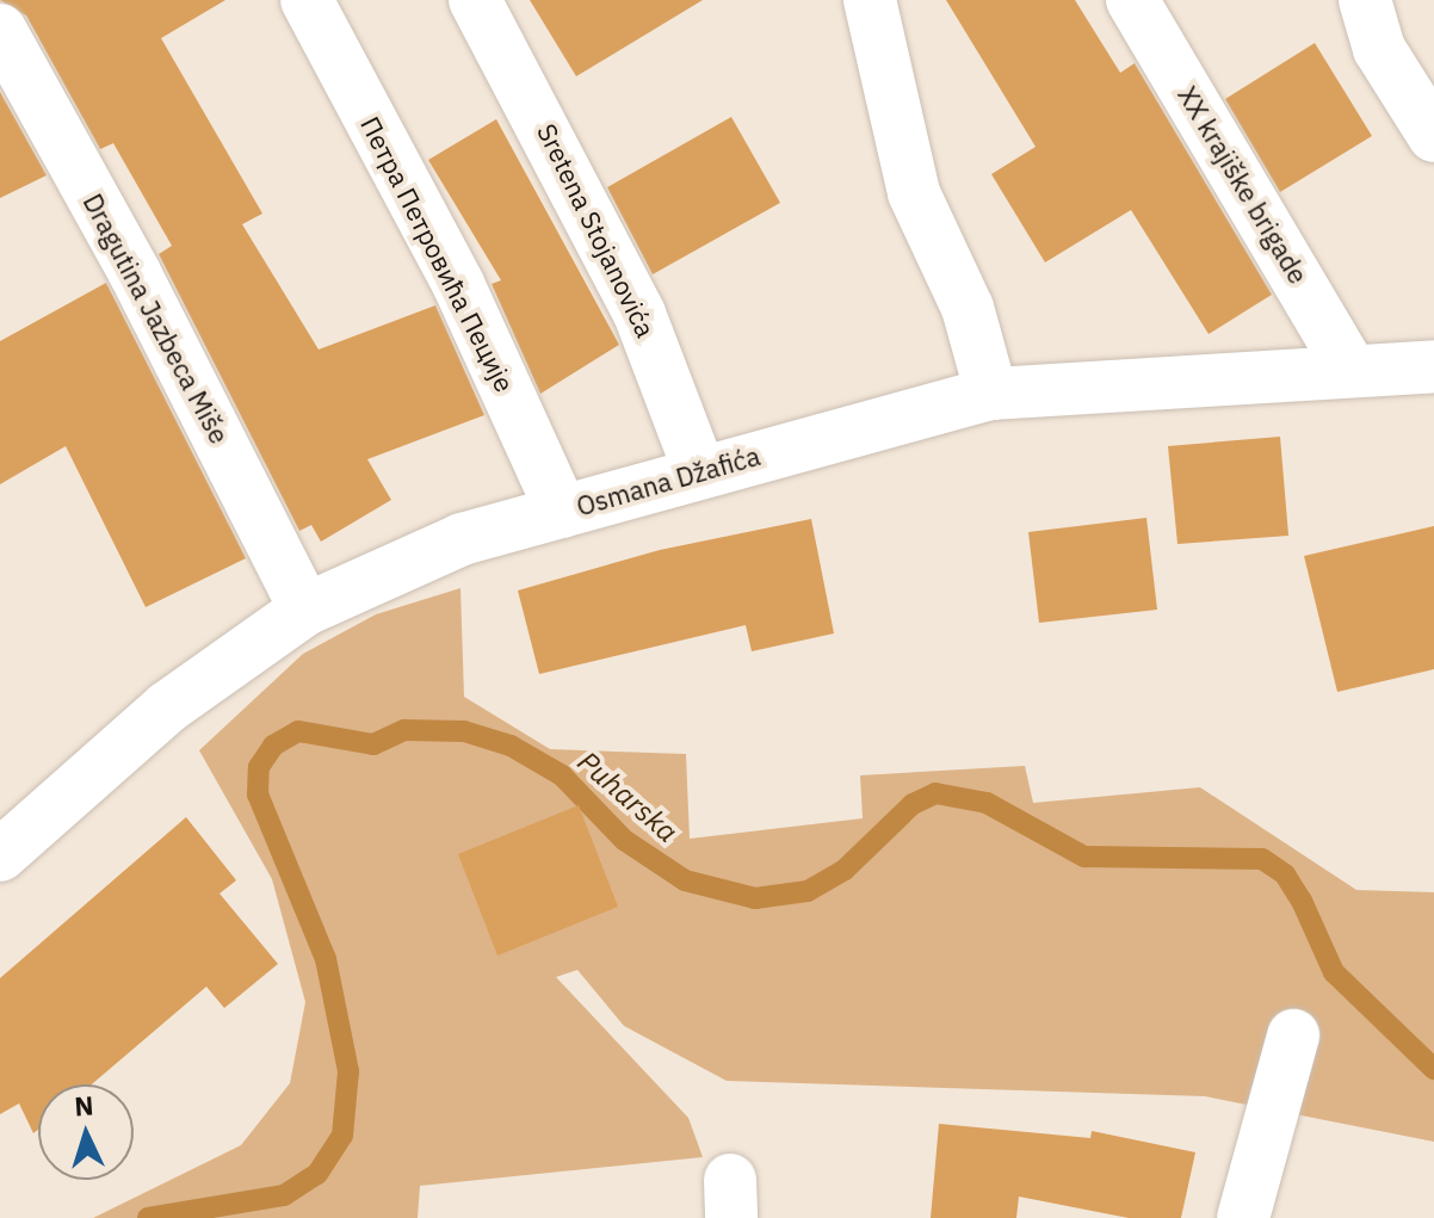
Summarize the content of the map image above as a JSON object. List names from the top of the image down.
{
  "streets": {
    "street": [
      "XX krajiške brigade",
      "Sretena Stojanovića",
      "Петра Петровића Пеције",
      "Dragutina Jazbeca Miše",
      "Osmana Džafića"
    ]
  },
  "crossings": [
    ["XX krajiške brigade", "Osmana Džafića"],
    ["Sretena Stojanovića", "Osmana Džafića"],
    ["Петра Петровића Пеције", "Osmana Džafića"],
    ["Dragutina Jazbeca Miše", "Osmana Džafića"]
  ],
  "water": ["Puharska"],
  "north": "top"
}
